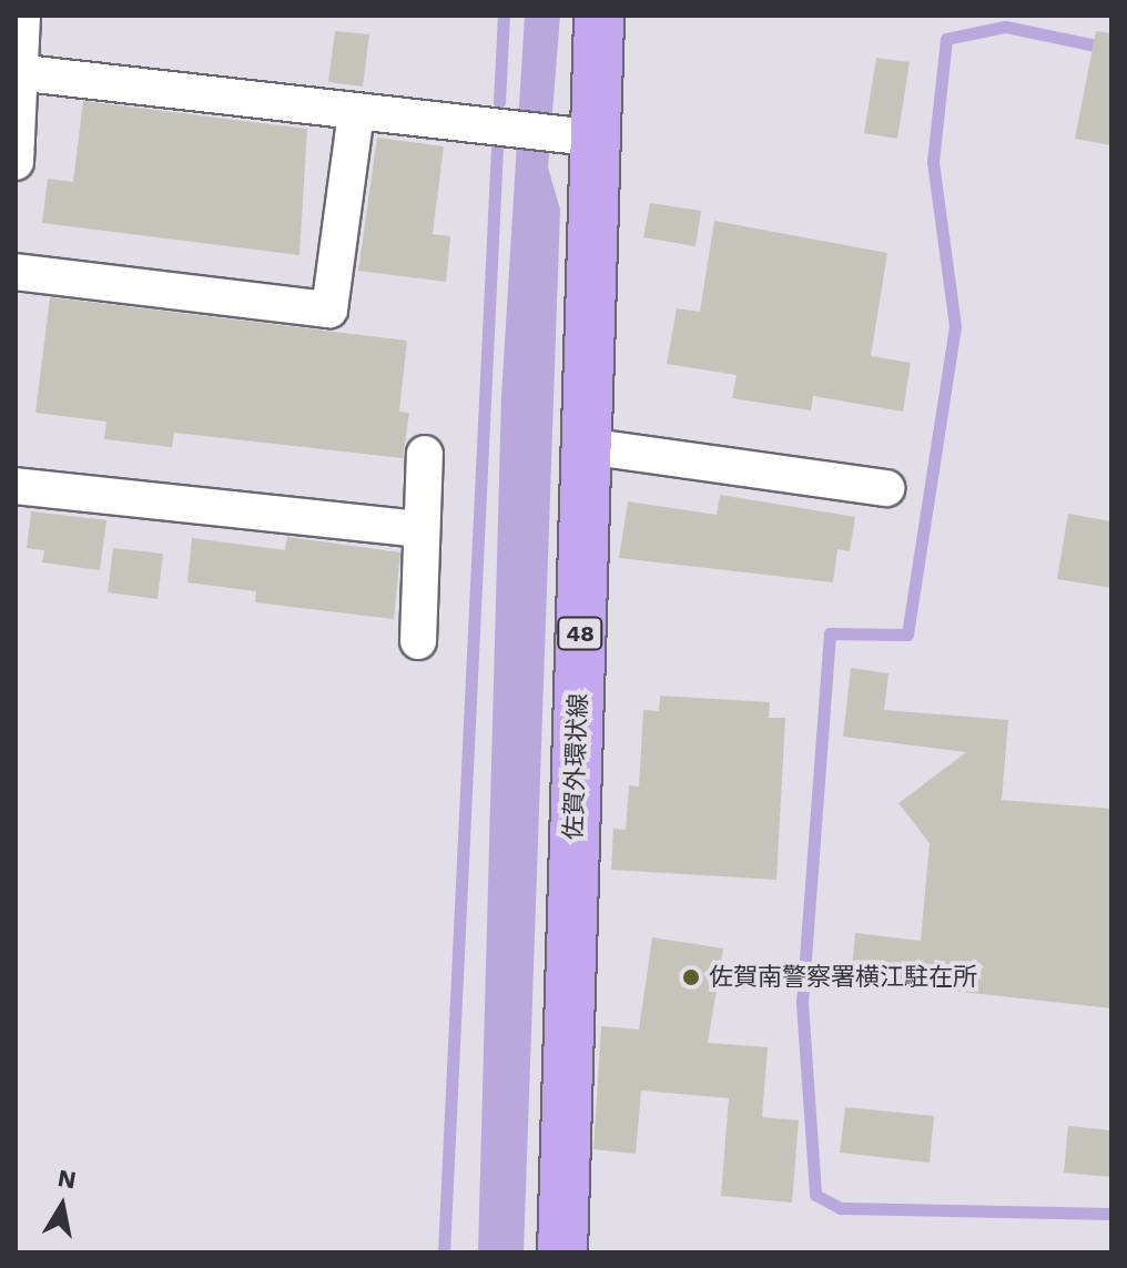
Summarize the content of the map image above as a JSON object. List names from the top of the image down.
{
  "streets": {
    "main road": ["48", "佐賀外環状線"]
  },
  "places": ["佐賀南警察署横江駐在所"],
  "north": "top"
}
